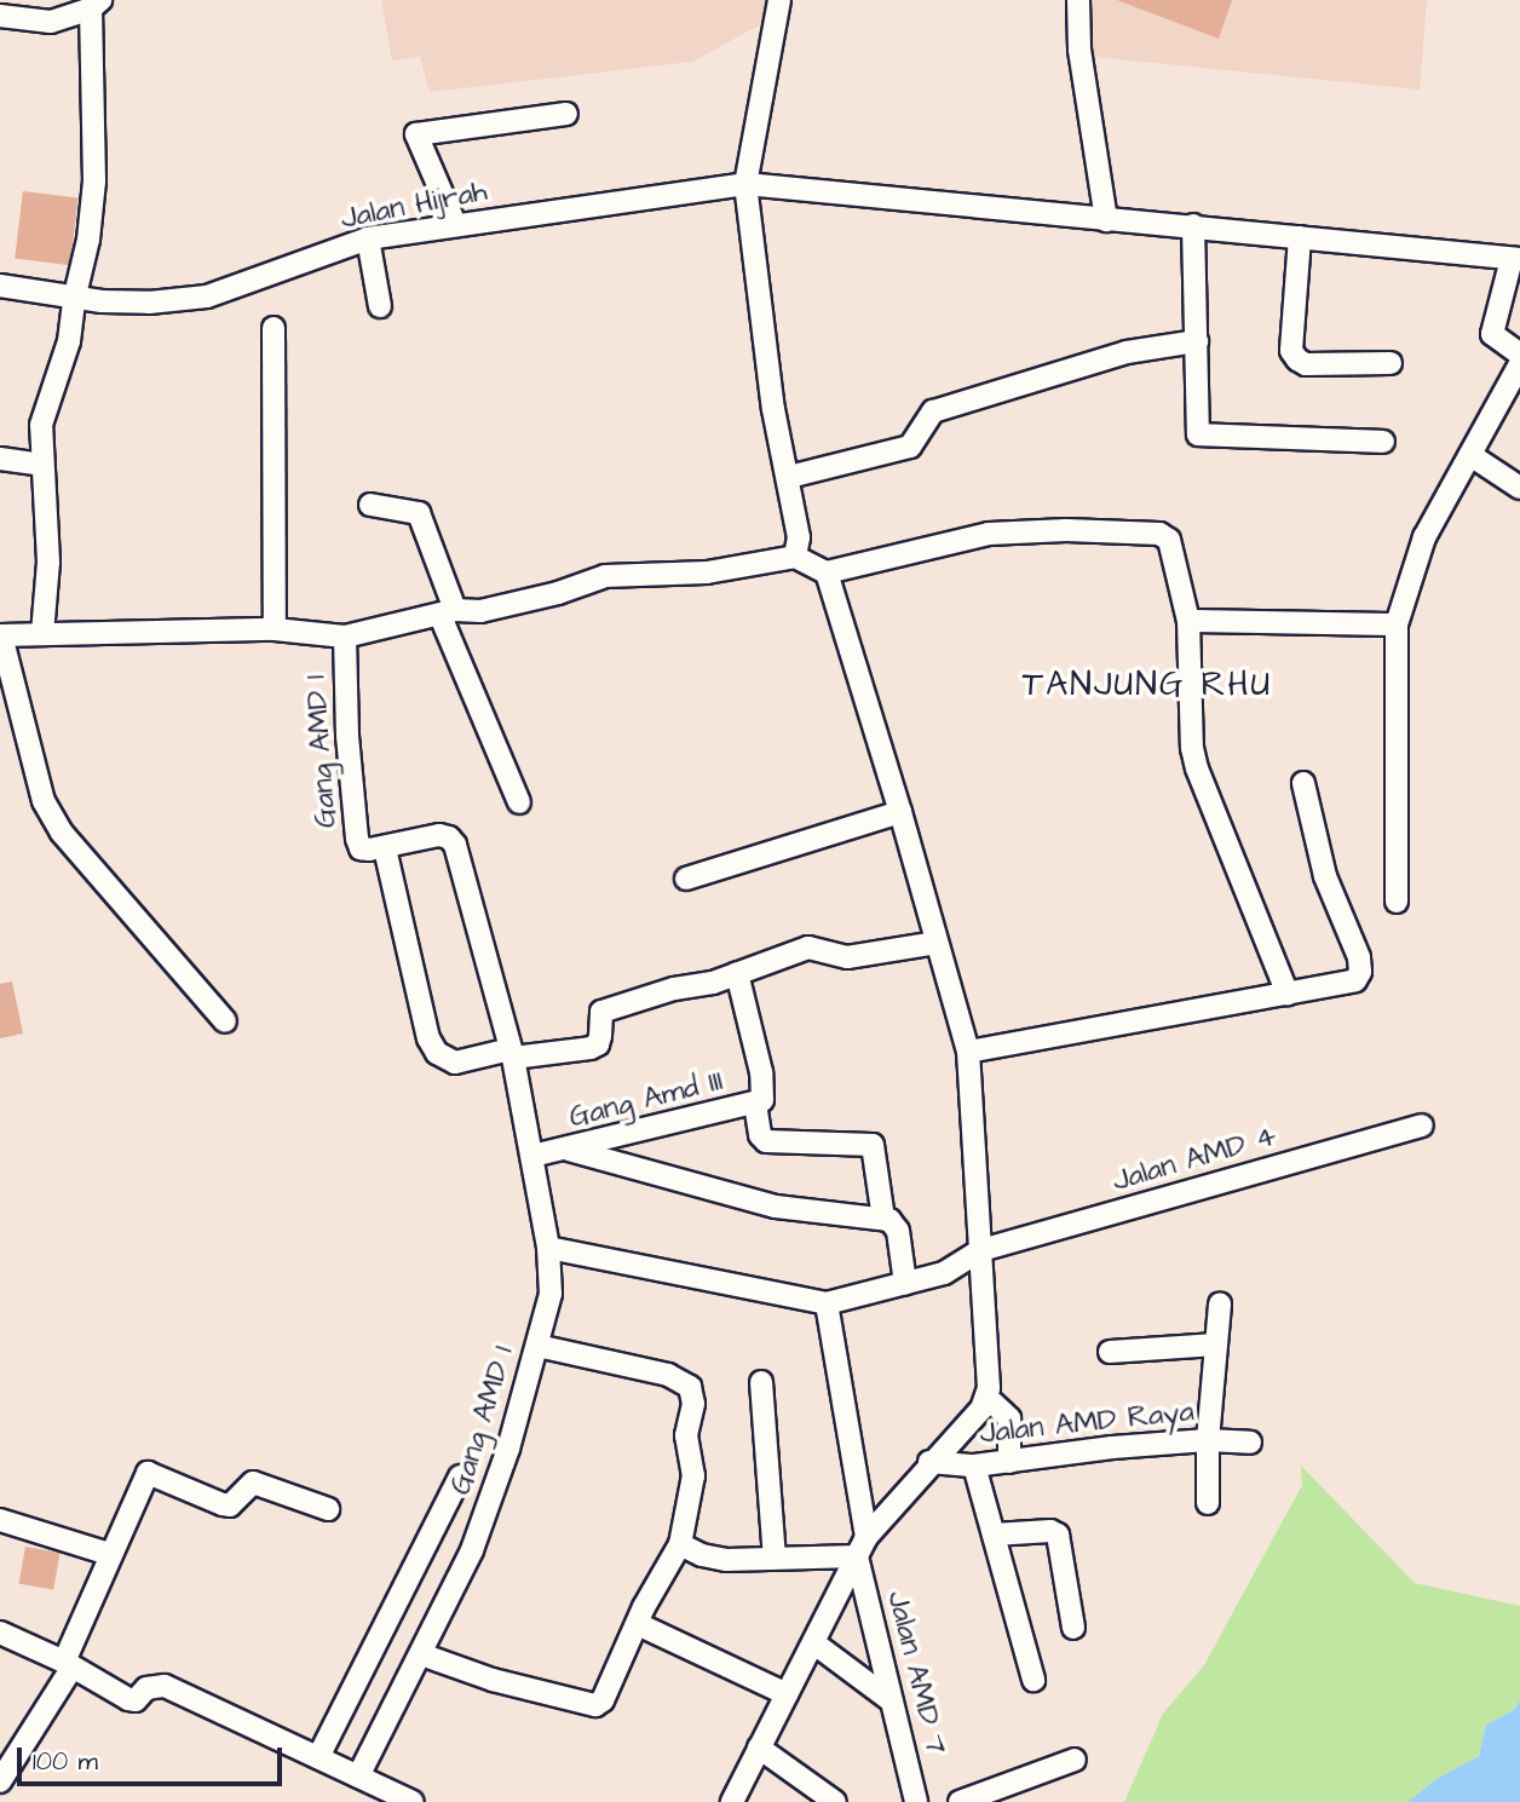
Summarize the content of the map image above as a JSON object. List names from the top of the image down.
{
  "streets": {
    "street": [
      "Jalan Hijrah",
      "Gang AMD 1",
      "Gang Amd III",
      "Jalan AMD 4",
      "Jalan AMD Raya",
      "Jalan AMD 7"
    ]
  },
  "crossings": [
    ["Gang AMD 1", "Gang Amd III"]
  ],
  "districts": ["TANJUNG RHU"],
  "scale_bar": "100 m"
}
